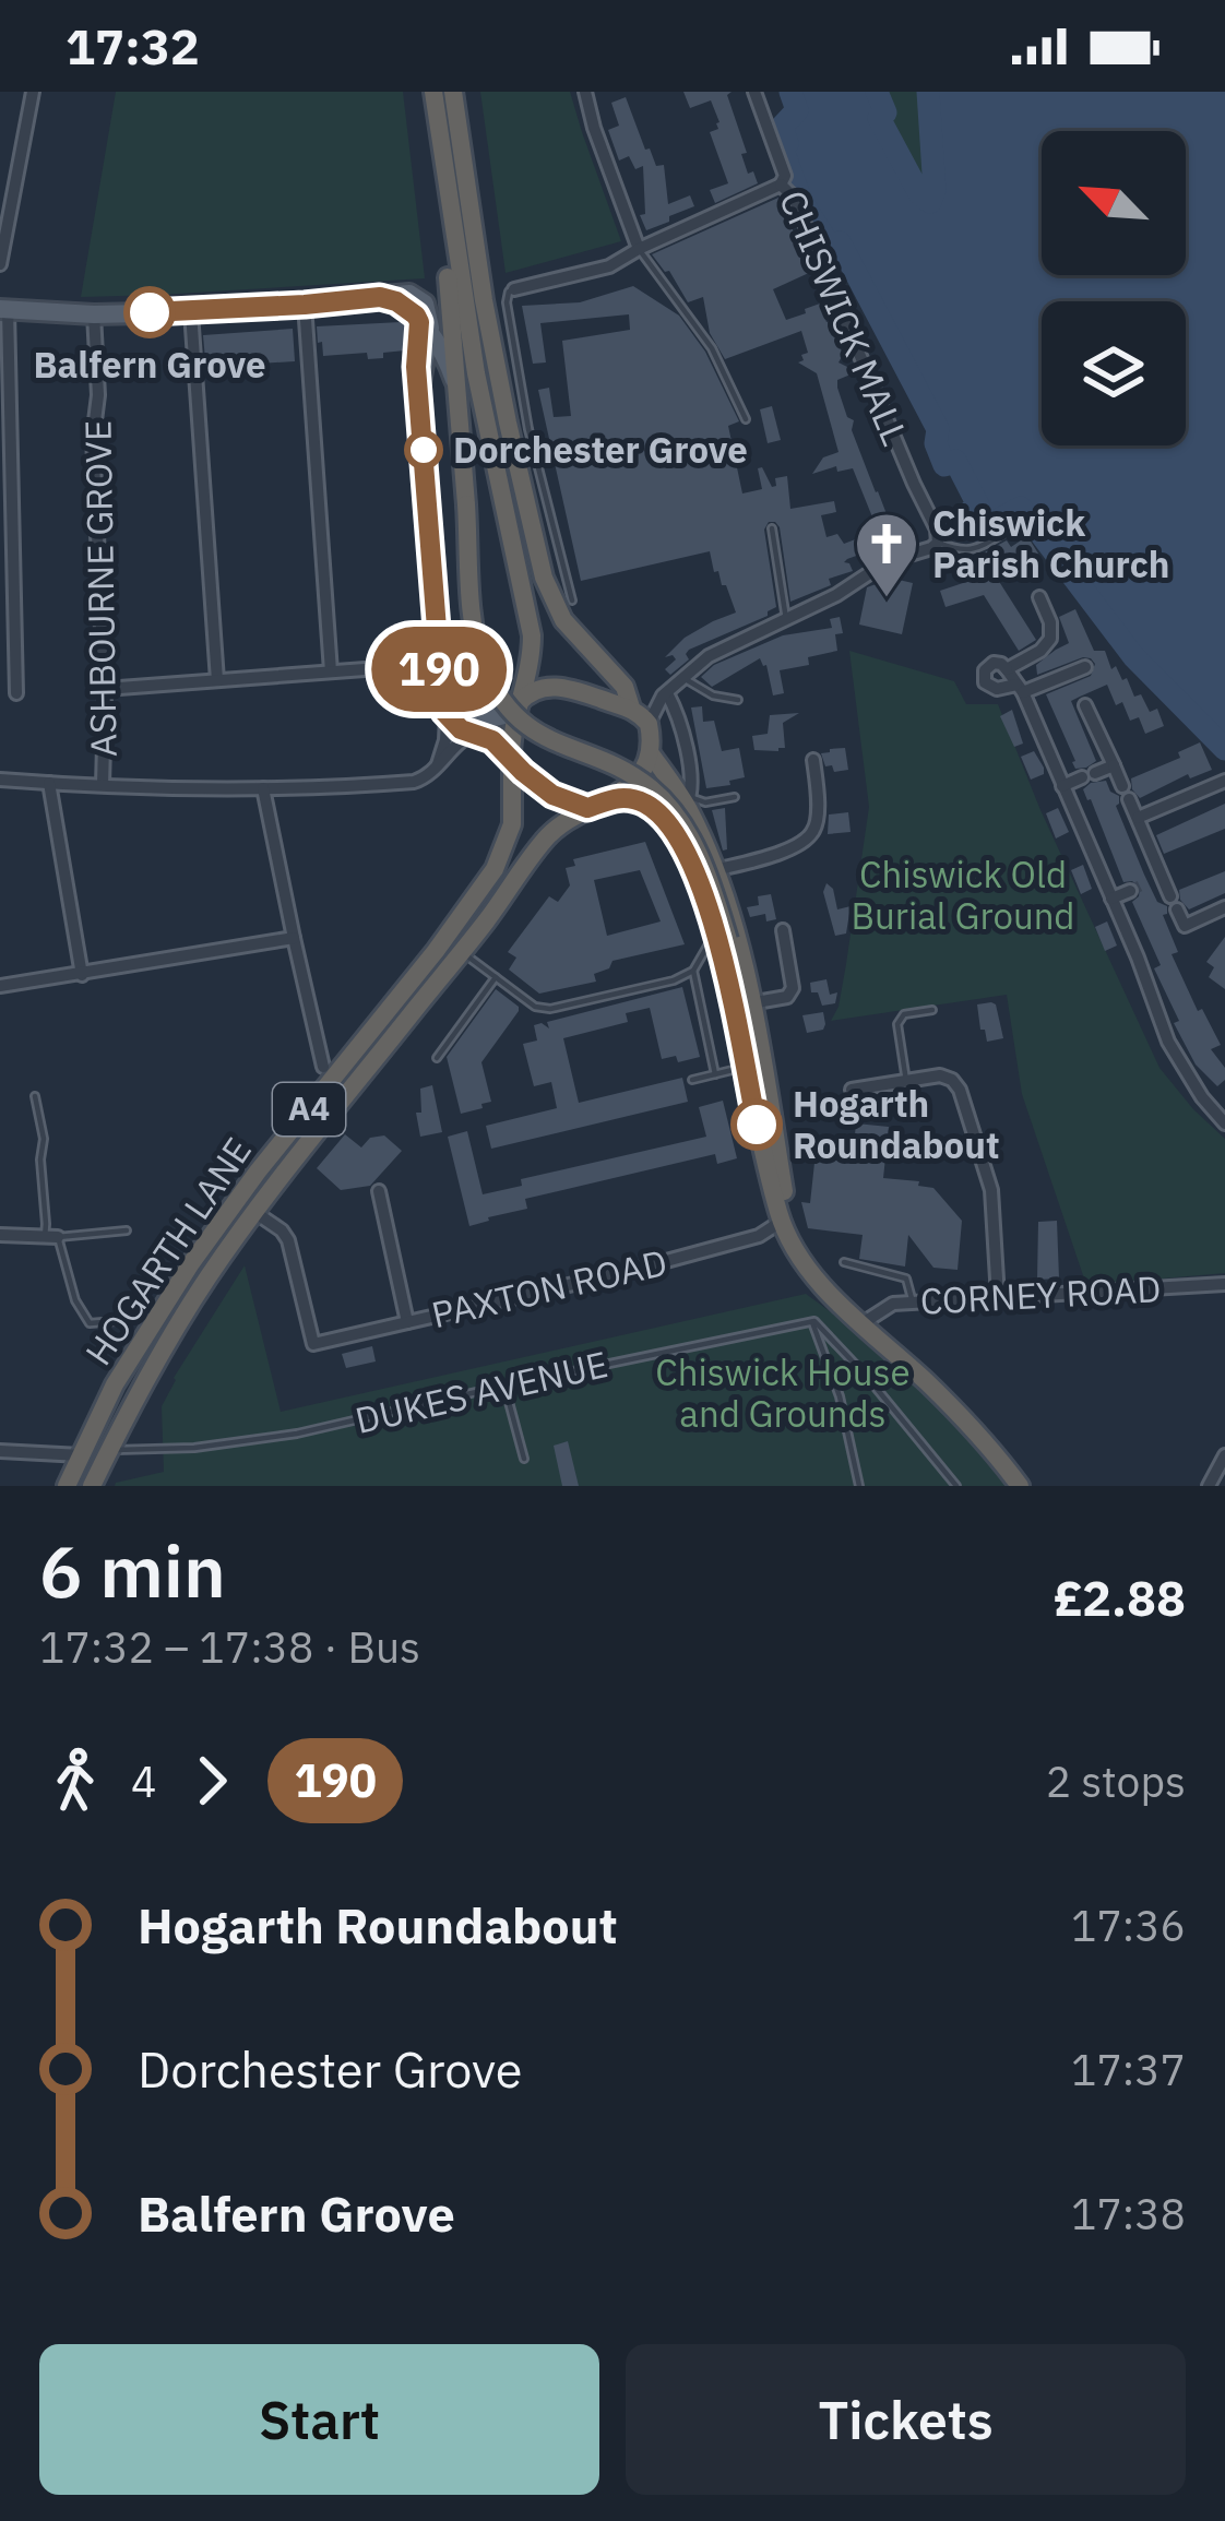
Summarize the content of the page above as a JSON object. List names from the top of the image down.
{
  "streets": {
    "highway": ["A4", "HOGARTH LANE"],
    "street": [
      "CHISWICK MALL",
      "ASHBOURNE GROVE",
      "PAXTON ROAD",
      "CORNEY ROAD"
    ],
    "lane": ["DUKES AVENUE"]
  },
  "crossings": [
    ["A4", "HOGARTH LANE"],
    ["A4", "DUKES AVENUE"],
    ["HOGARTH LANE", "PAXTON ROAD"],
    ["HOGARTH LANE", "DUKES AVENUE"]
  ],
  "parks": ["Chiswick Old Burial Ground", "Chiswick House and Grounds"],
  "places": {
    "other": ["Balfern Grove", "Dorchester Grove", "Hogarth Roundabout"],
    "church": ["Chiswick Parish Church"]
  },
  "lines": ["bus line 190"],
  "north": "top left",
  "page": {
    "status": "17:32",
    "on_map": "190",
    "heading": ["6 min", "17:32 – 17:38 · Bus", "£2.88"],
    "legs": ["4", "190", "2 stops"],
    "list": [
      {
        "name": "Hogarth Roundabout",
        "value": "17:36"
      },
      {
        "name": "Dorchester Grove",
        "value": "17:37"
      },
      {
        "name": "Balfern Grove",
        "value": "17:38"
      }
    ],
    "buttons": ["Start", "Tickets"]
  }
}
